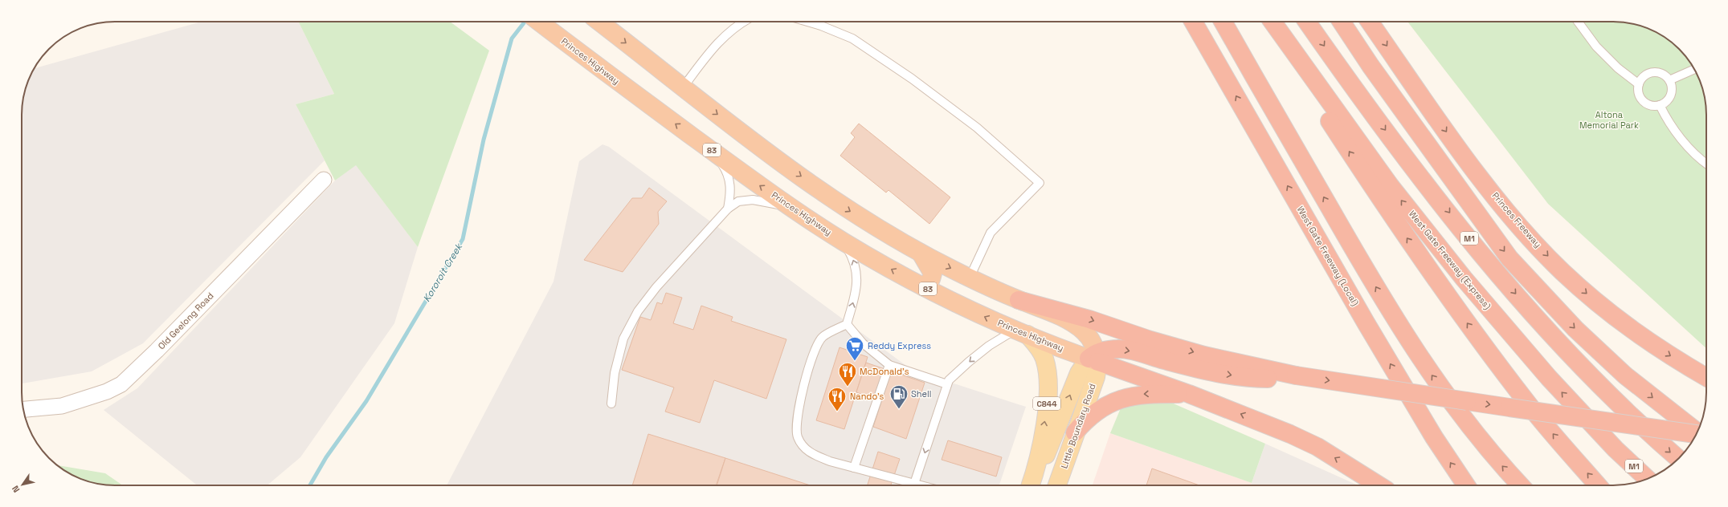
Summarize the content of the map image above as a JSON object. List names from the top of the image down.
{
  "streets": {
    "highway": [
      "Princes Highway",
      "83",
      "Princes Freeway",
      "M1",
      "West Gate Freeway (Local)",
      "West Gate Freeway (Express)"
    ],
    "main road": ["C844", "Little Boundary Road"],
    "street": ["Old Geelong Road"]
  },
  "crossings": [
    ["Princes Highway", "C844"],
    ["Princes Highway", "Little Boundary Road"],
    ["C844", "Little Boundary Road"]
  ],
  "water": ["Kororoit Creek"],
  "parks": ["Altona Memorial Park"],
  "places": {
    "supermarket": ["Reddy Express"],
    "restaurant": ["McDonald's", "Nando's"],
    "fuel station": ["Shell"]
  },
  "north": "bottom left"
}
